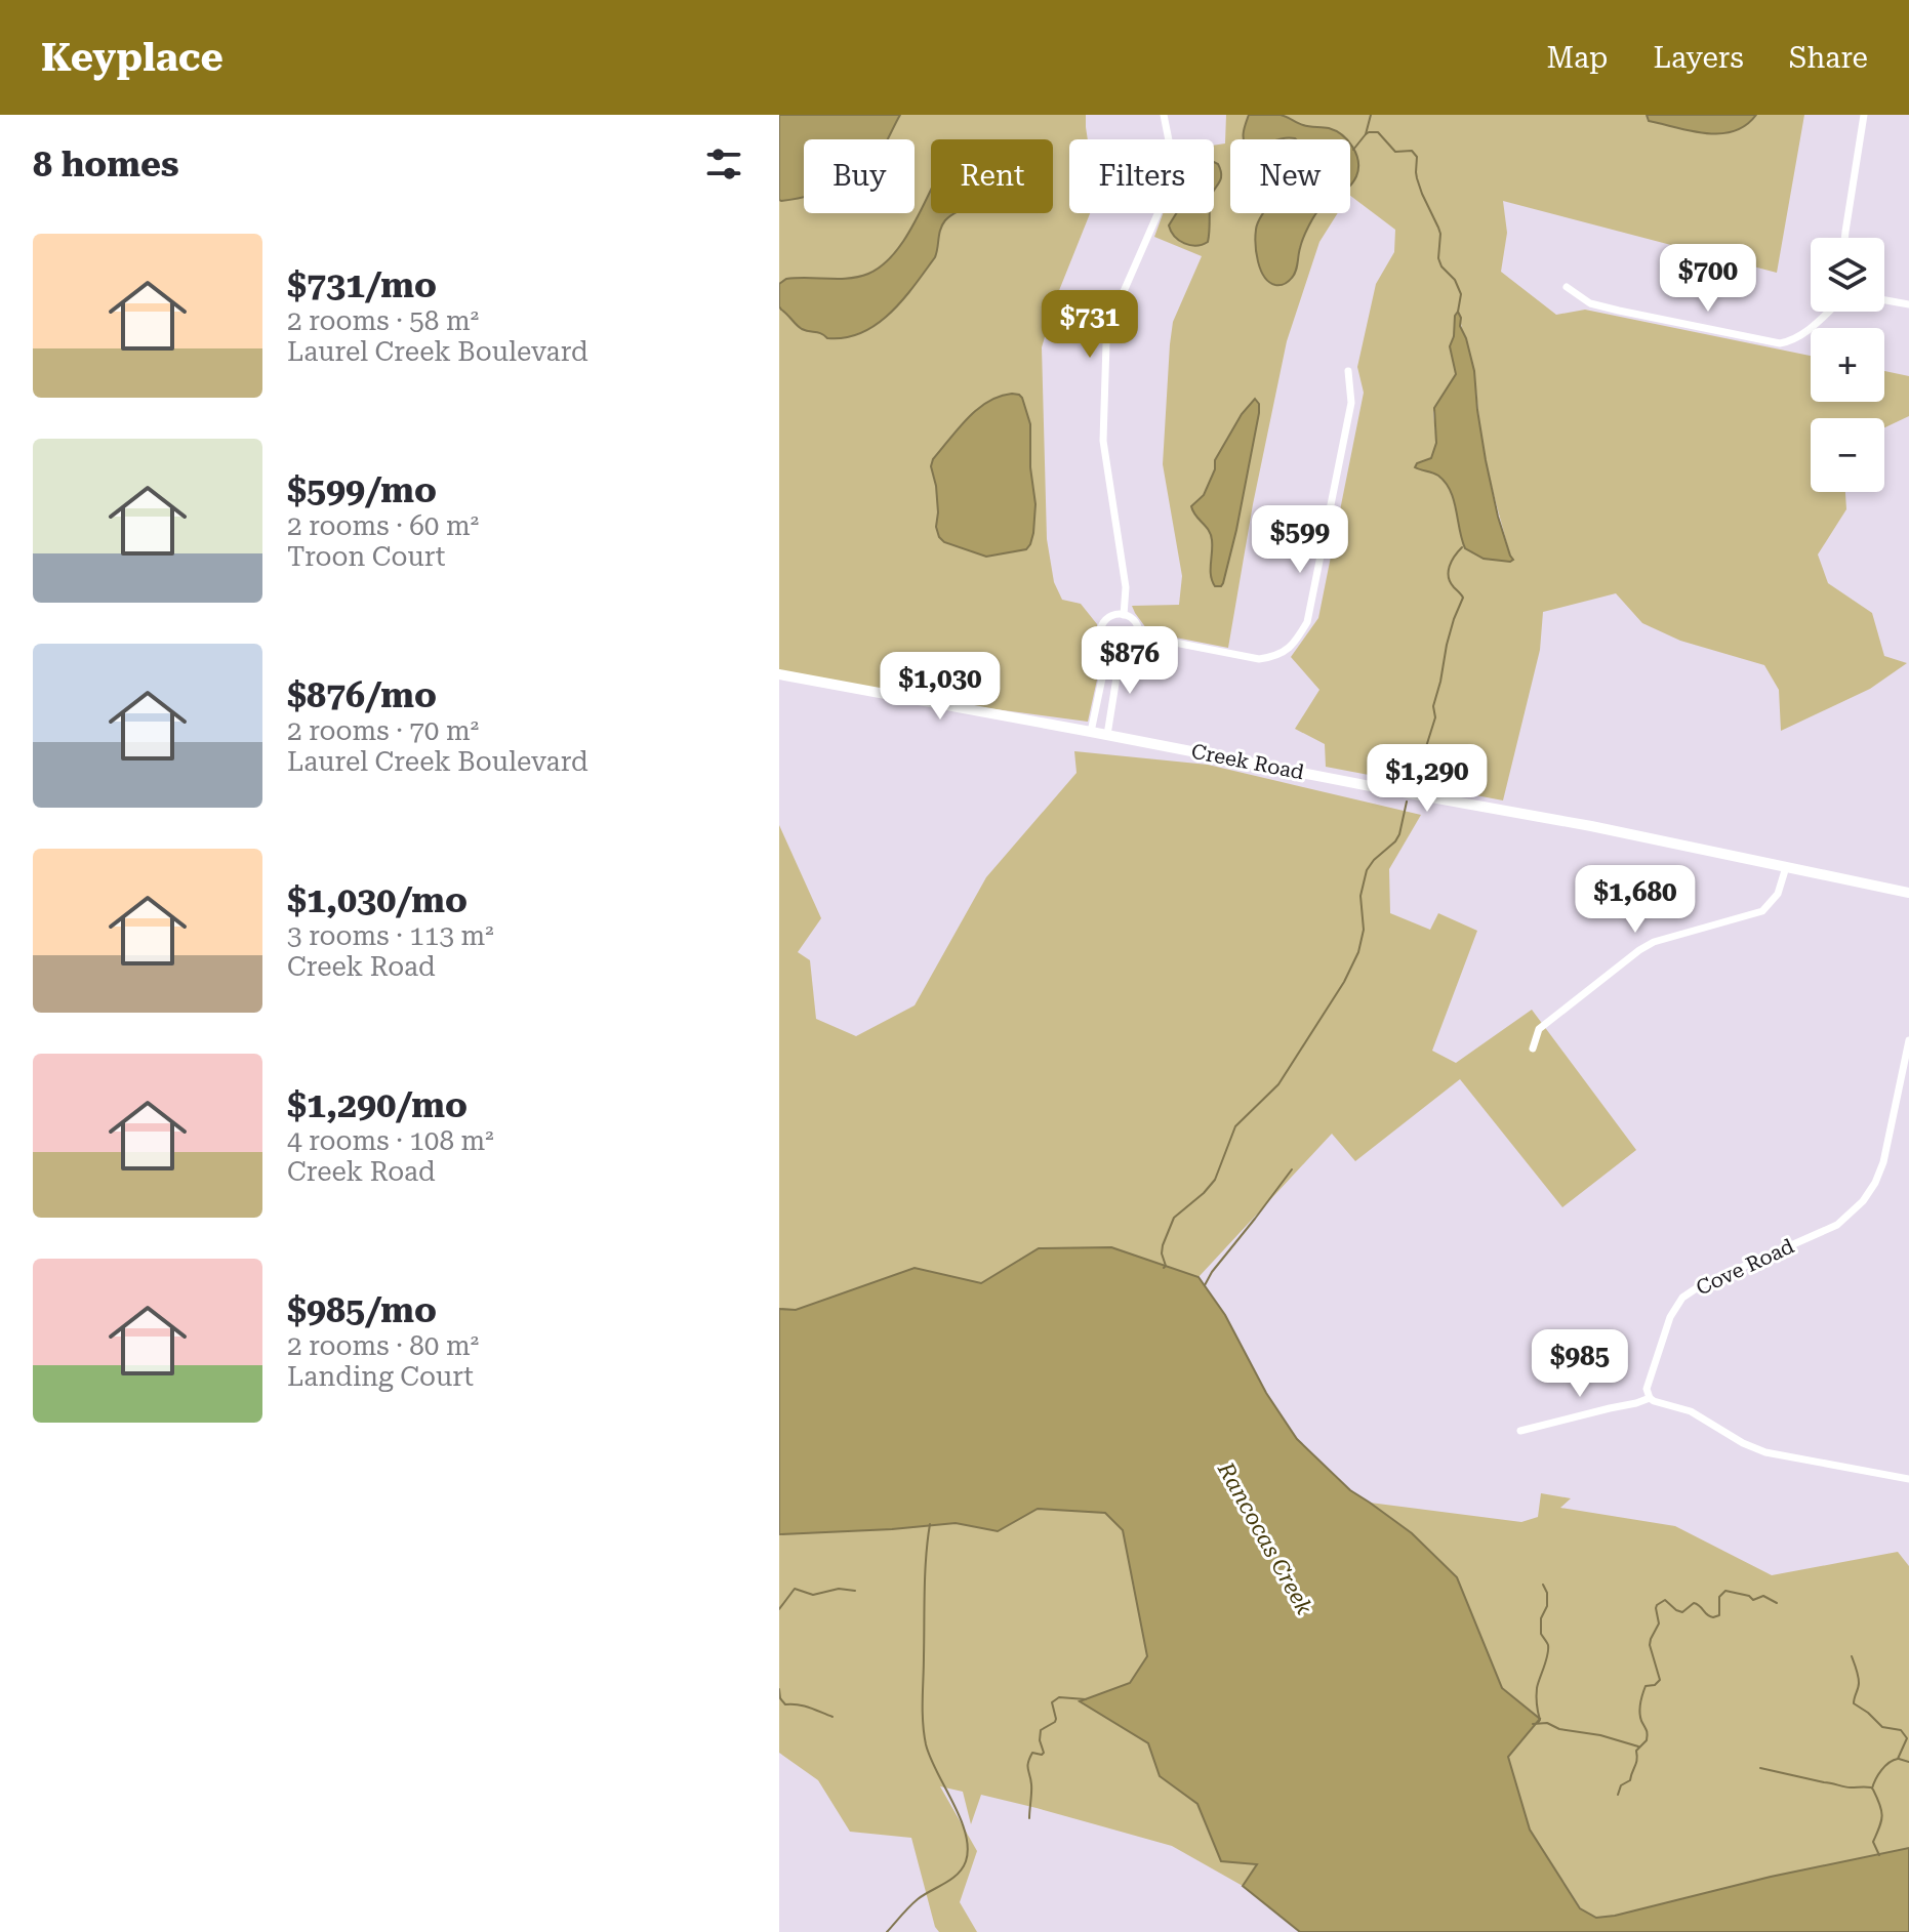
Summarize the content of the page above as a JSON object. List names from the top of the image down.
{
  "streets": {
    "main road": ["Creek Road"],
    "street": ["Cove Road"]
  },
  "water": ["Rancocas Creek"],
  "page": {
    "header": "Keyplace",
    "nav": ["Map", "Layers", "Share"],
    "heading": "8 homes",
    "chip": [
      "Buy",
      "Rent",
      "Filters",
      "New"
    ],
    "list": [
      {
        "name": "$731/mo",
        "note": "2 rooms · 58 m² · Laurel Creek Boulevard"
      },
      {
        "name": "$599/mo",
        "note": "2 rooms · 60 m² · Troon Court"
      },
      {
        "name": "$876/mo",
        "note": "2 rooms · 70 m² · Laurel Creek Boulevard"
      },
      {
        "name": "$1,030/mo",
        "note": "3 rooms · 113 m² · Creek Road"
      },
      {
        "name": "$1,290/mo",
        "note": "4 rooms · 108 m² · Creek Road"
      },
      {
        "name": "$985/mo",
        "note": "2 rooms · 80 m² · Landing Court"
      }
    ],
    "map_buttons": ["+", "−"],
    "price": [
      "$700",
      "$731",
      "$599",
      "$876",
      "$1,030",
      "$1,290",
      "$1,680",
      "$985"
    ]
  }
}
